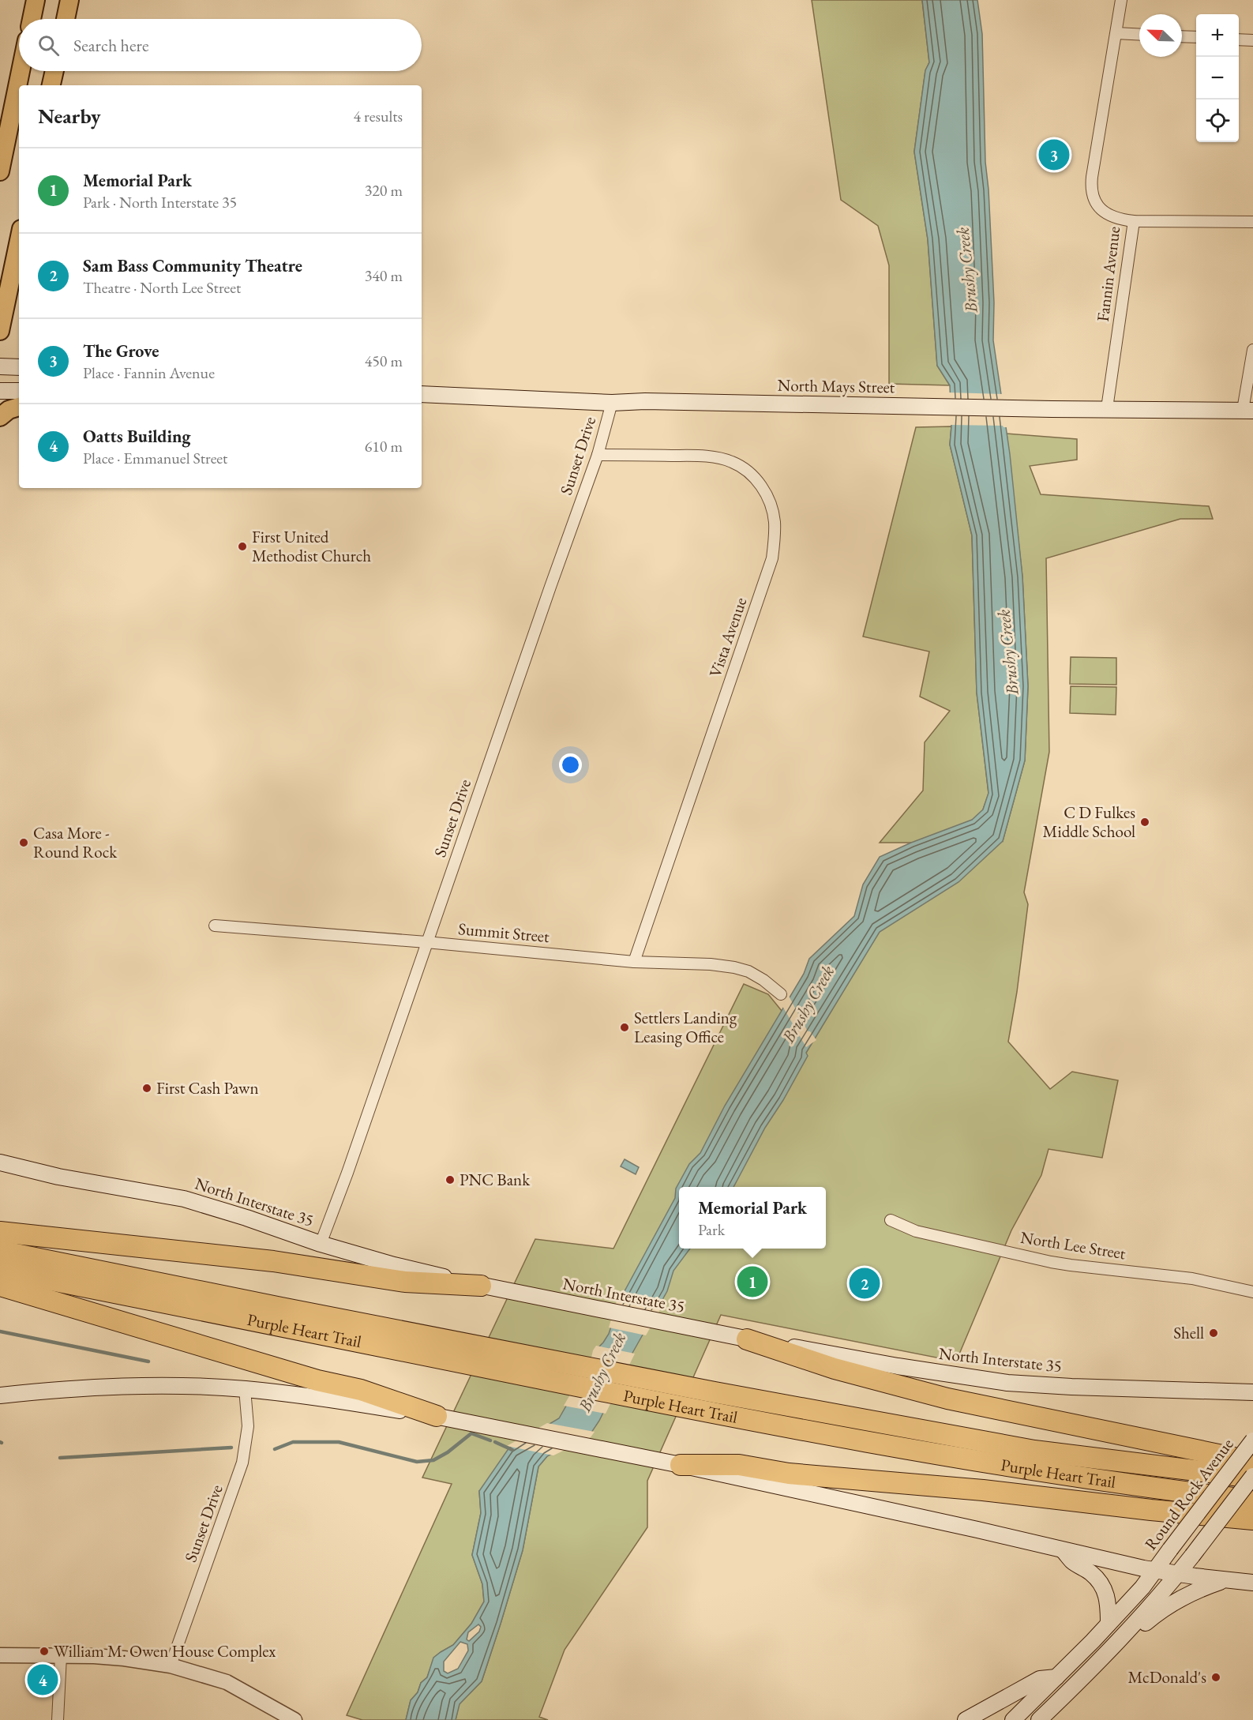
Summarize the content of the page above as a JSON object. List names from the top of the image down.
{
  "streets": {
    "highway": ["Purple Heart Trail"],
    "main road": ["North Mays Street", "North Interstate 35", "Round Rock Avenue"],
    "street": [
      "Fannin Avenue",
      "Sunset Drive",
      "Vista Avenue",
      "Summit Street",
      "North Lee Street"
    ]
  },
  "crossings": [
    ["Fannin Avenue", "North Mays Street"],
    ["North Mays Street", "Sunset Drive"],
    ["Sunset Drive", "Vista Avenue"],
    ["Sunset Drive", "Summit Street"],
    ["Sunset Drive", "North Interstate 35"],
    ["Vista Avenue", "Summit Street"]
  ],
  "water": ["Brushy Creek"],
  "places": [
    "First United Methodist Church",
    "C D Fulkes Middle School",
    "Casa More - Round Rock",
    "Settlers Landing Leasing Office",
    "First Cash Pawn",
    "PNC Bank",
    "Shell",
    "William M. Owen House Complex",
    "McDonald's"
  ],
  "north": "top left",
  "page": {
    "map_buttons": ["+", "−"],
    "search": "Search here",
    "heading": ["Nearby", "4 results"],
    "pins": [
      "3",
      "1",
      "2",
      "4"
    ],
    "list": [
      {
        "mark": "1",
        "name": "Memorial Park",
        "note": "Park · North Interstate 35",
        "value": "320 m"
      },
      {
        "mark": "2",
        "name": "Sam Bass Community Theatre",
        "note": "Theatre · North Lee Street",
        "value": "340 m"
      },
      {
        "mark": "3",
        "name": "The Grove",
        "note": "Place · Fannin Avenue",
        "value": "450 m"
      },
      {
        "mark": "4",
        "name": "Oatts Building",
        "note": "Place · Emmanuel Street",
        "value": "610 m"
      }
    ],
    "popup": ["Memorial Park", "Park"]
  }
}
